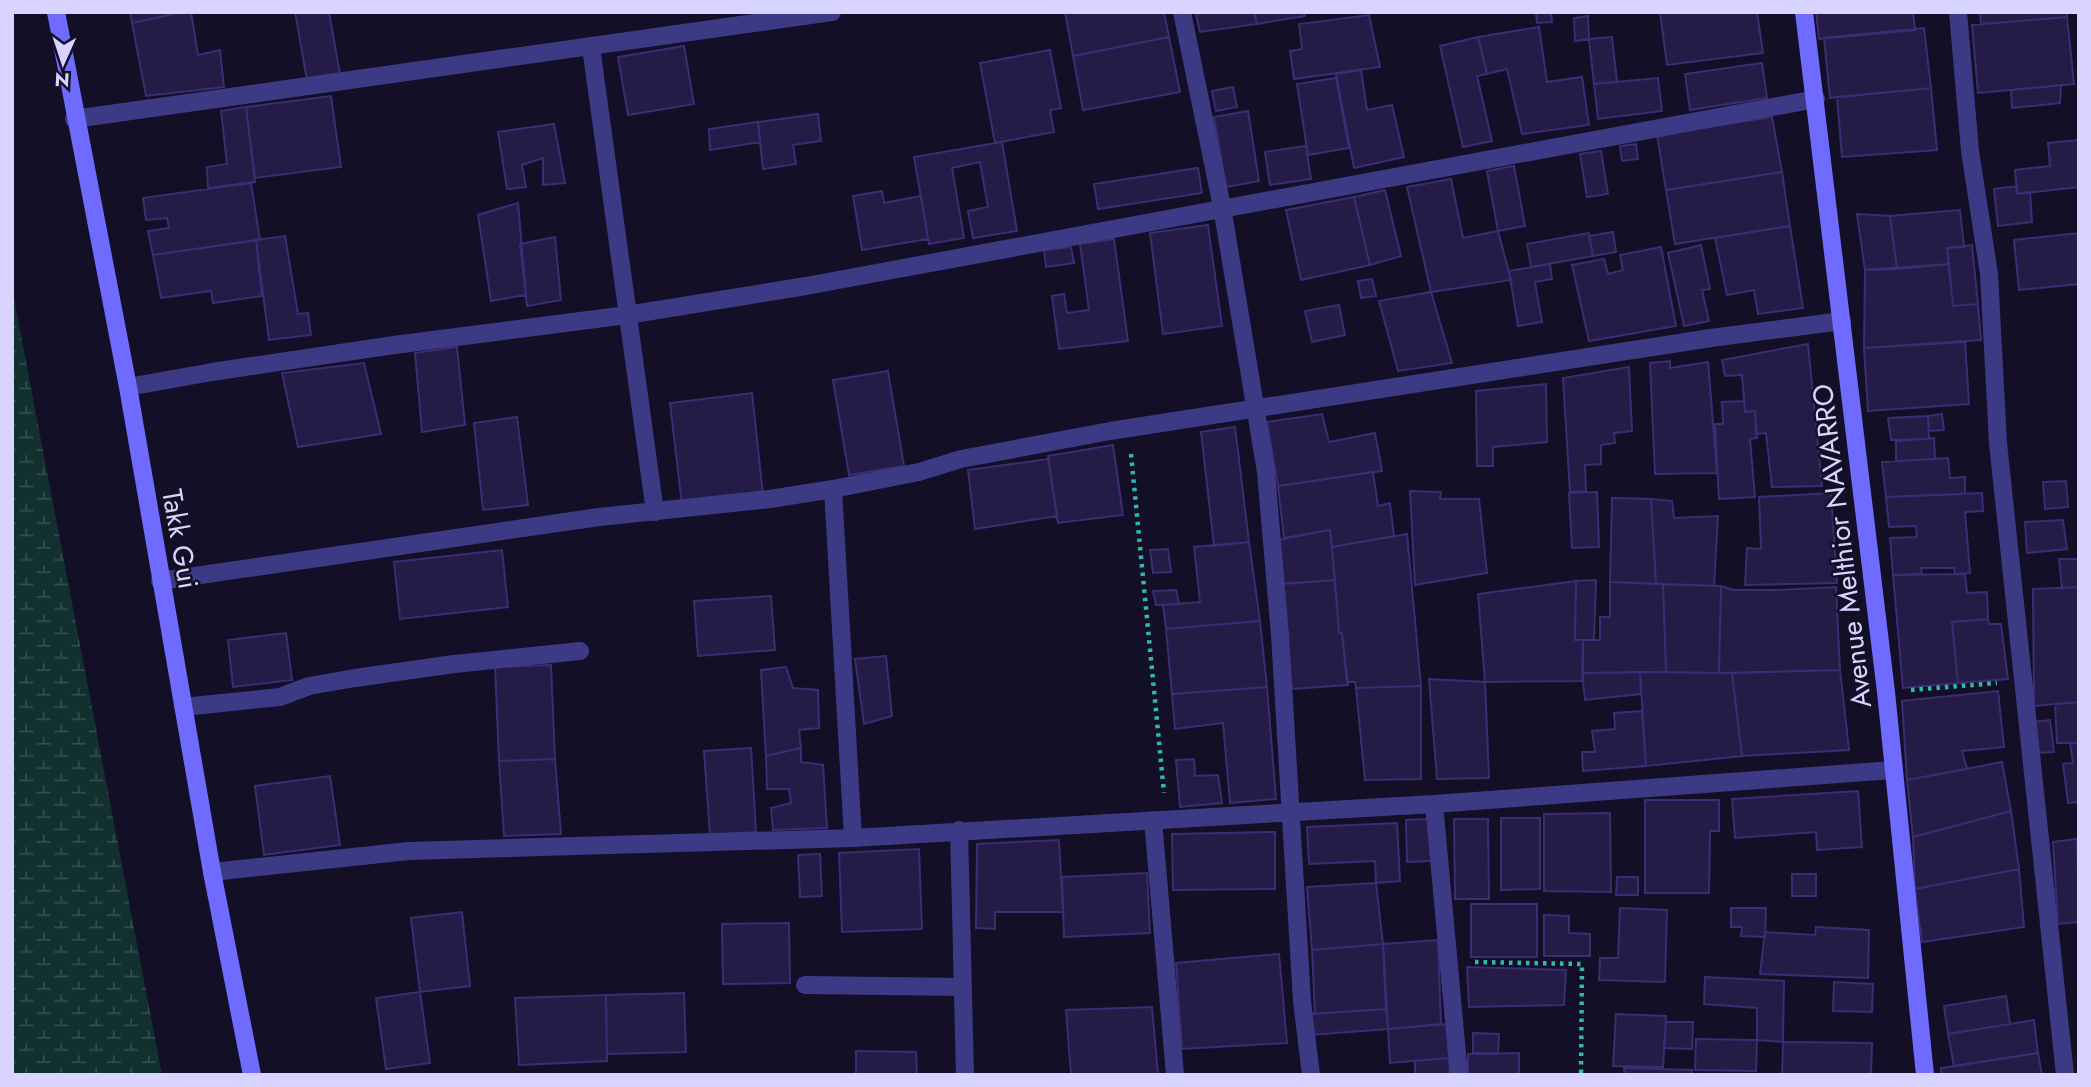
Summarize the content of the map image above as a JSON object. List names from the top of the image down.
{
  "streets": {
    "street": ["Takk Gui", "Avenue Melthior NAVARRO"]
  },
  "north": "bottom"
}
